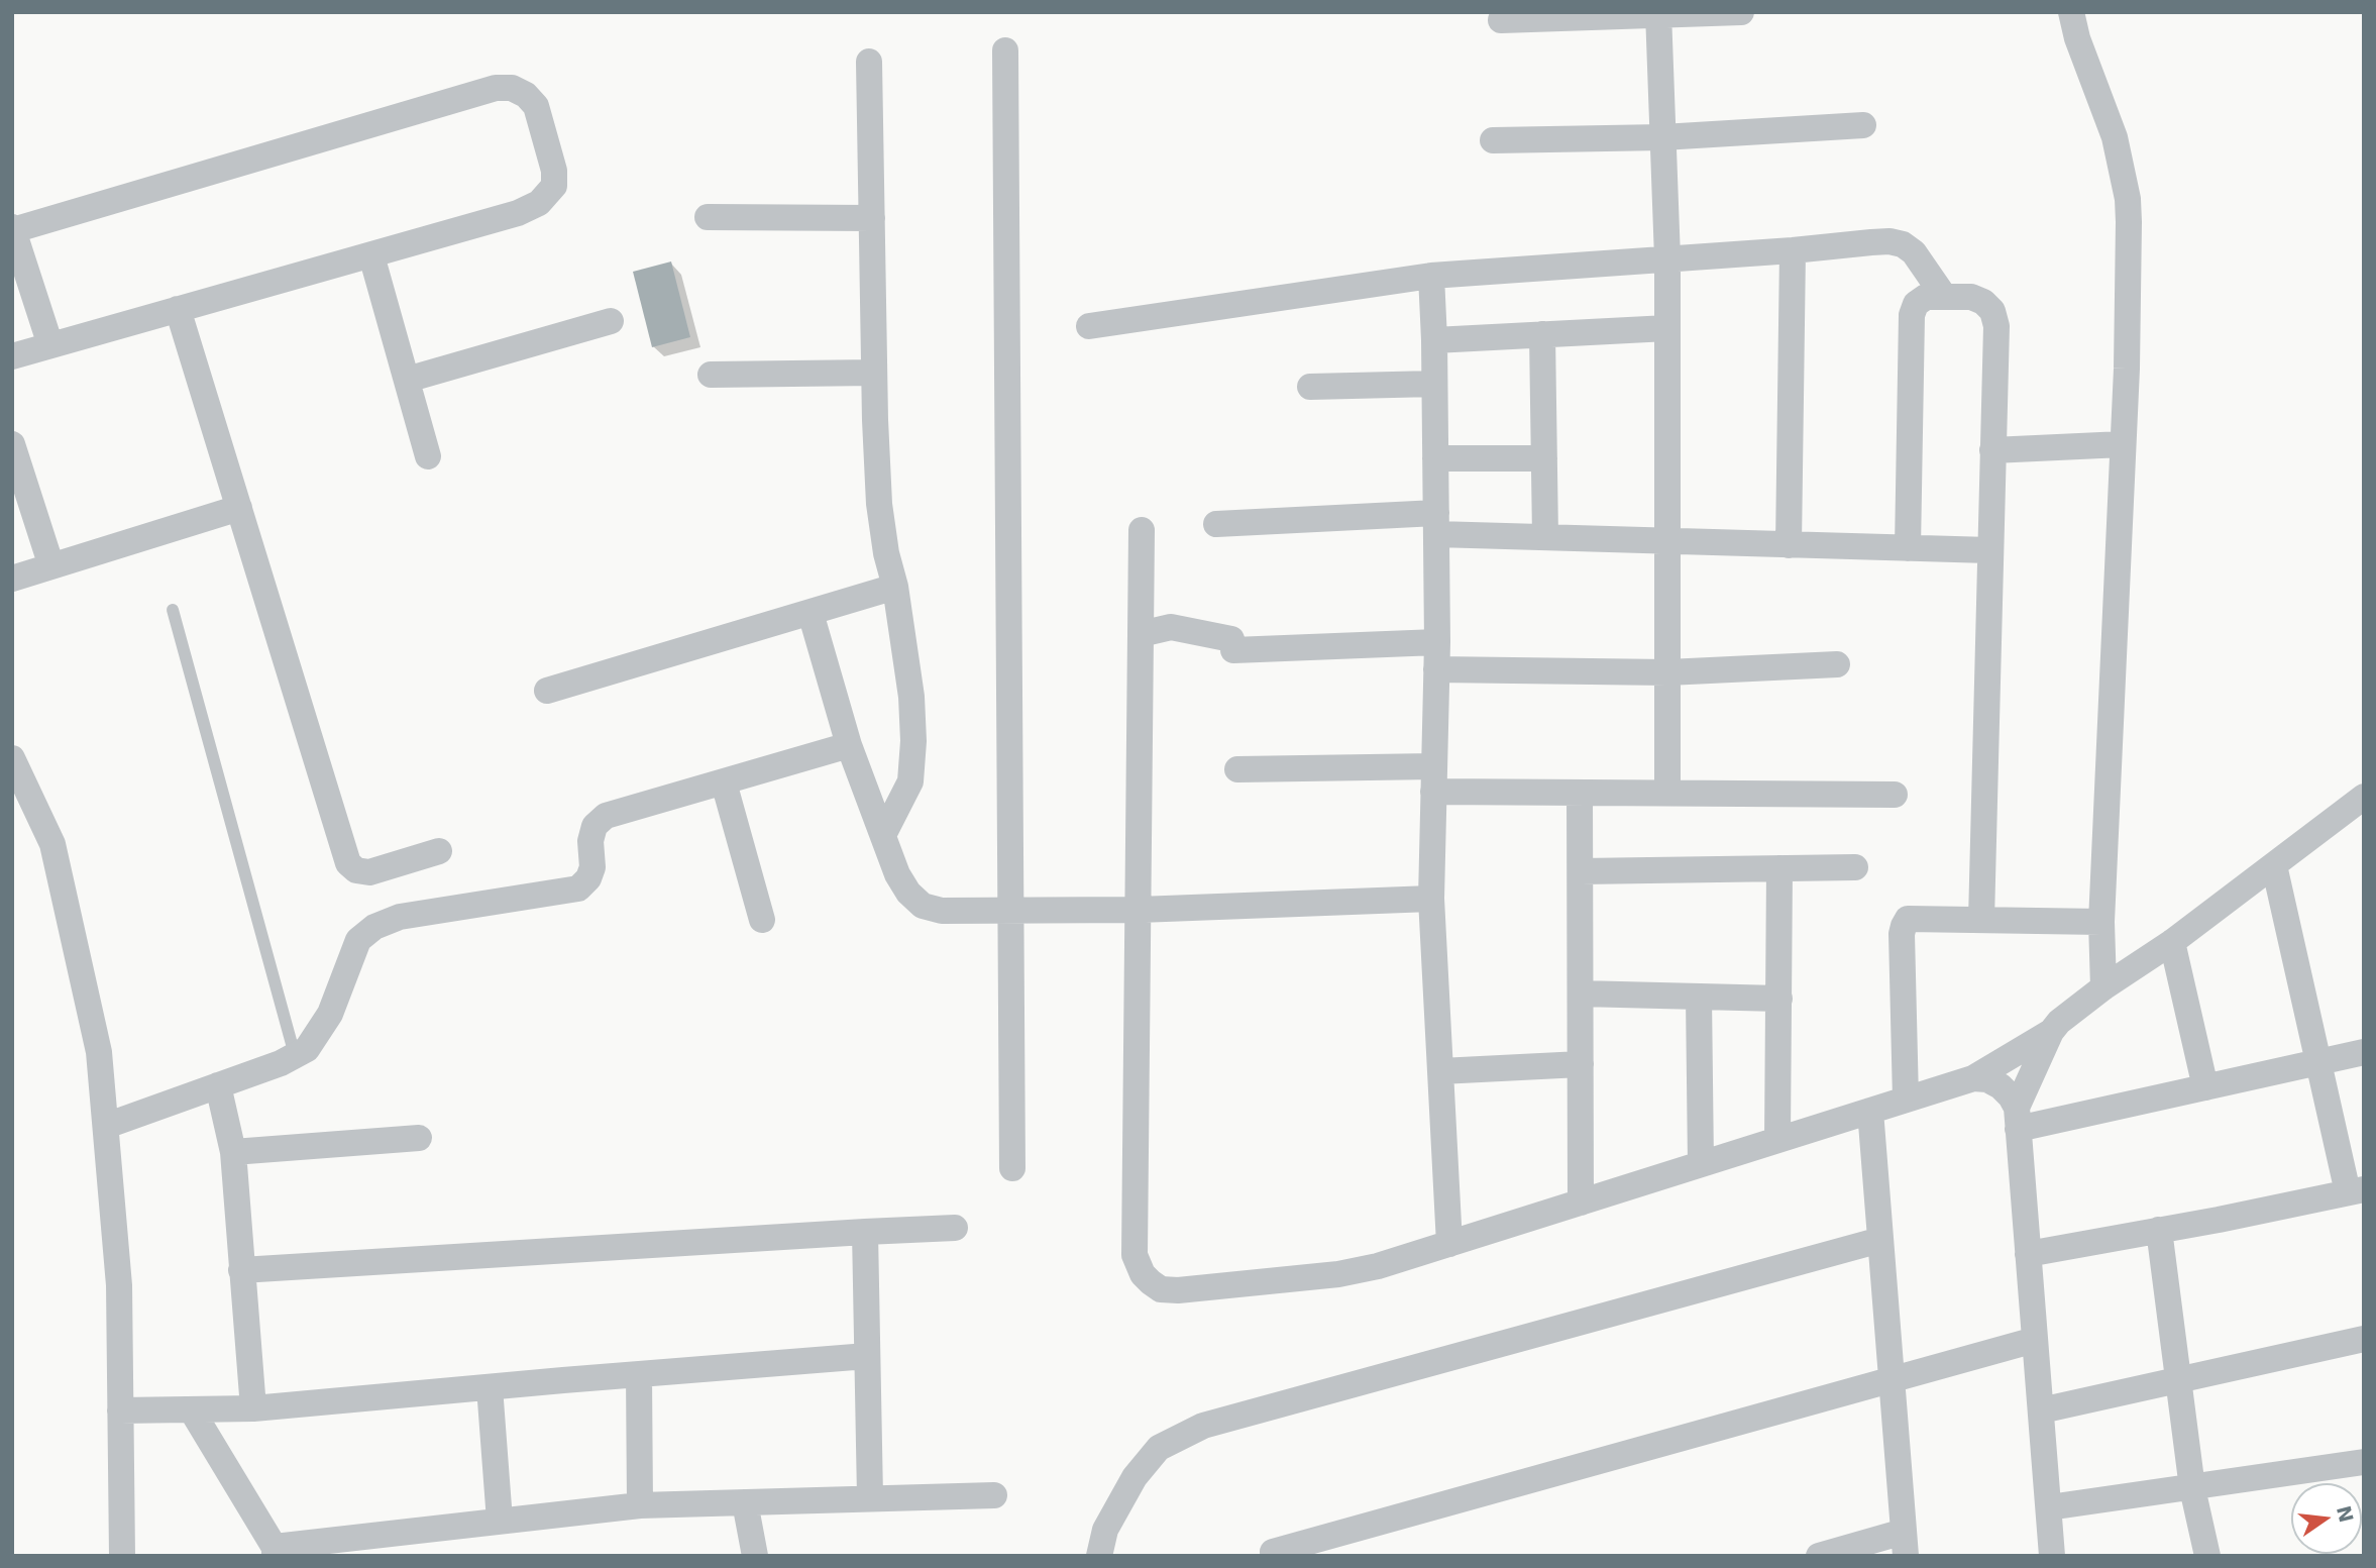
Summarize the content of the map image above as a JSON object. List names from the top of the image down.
{
  "north": "right"
}
